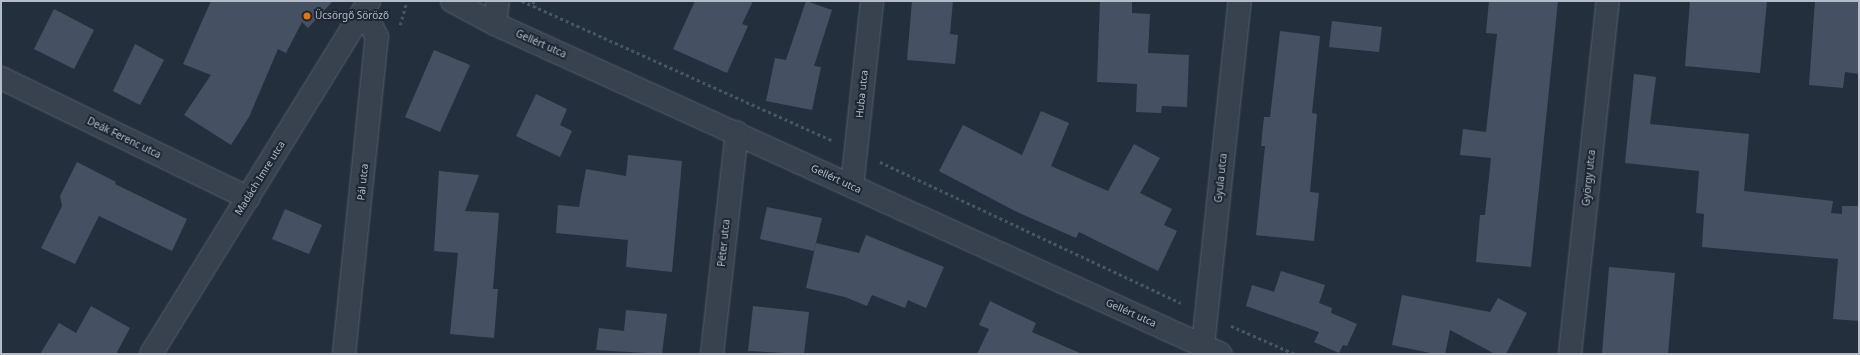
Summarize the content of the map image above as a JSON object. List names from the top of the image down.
{
  "streets": {
    "street": [
      "Gellért utca",
      "Huba utca",
      "Deák Ferenc utca",
      "Madách Imre utca",
      "Gyula utca",
      "György utca",
      "Pál utca",
      "Péter utca"
    ]
  },
  "crossings": [
    ["Gellért utca", "Huba utca"],
    ["Gellért utca", "Gyula utca"],
    ["Gellért utca", "Péter utca"],
    ["Deák Ferenc utca", "Madách Imre utca"],
    ["Madách Imre utca", "Pál utca"]
  ],
  "places": ["Ücsörgő Söröző"]
}
